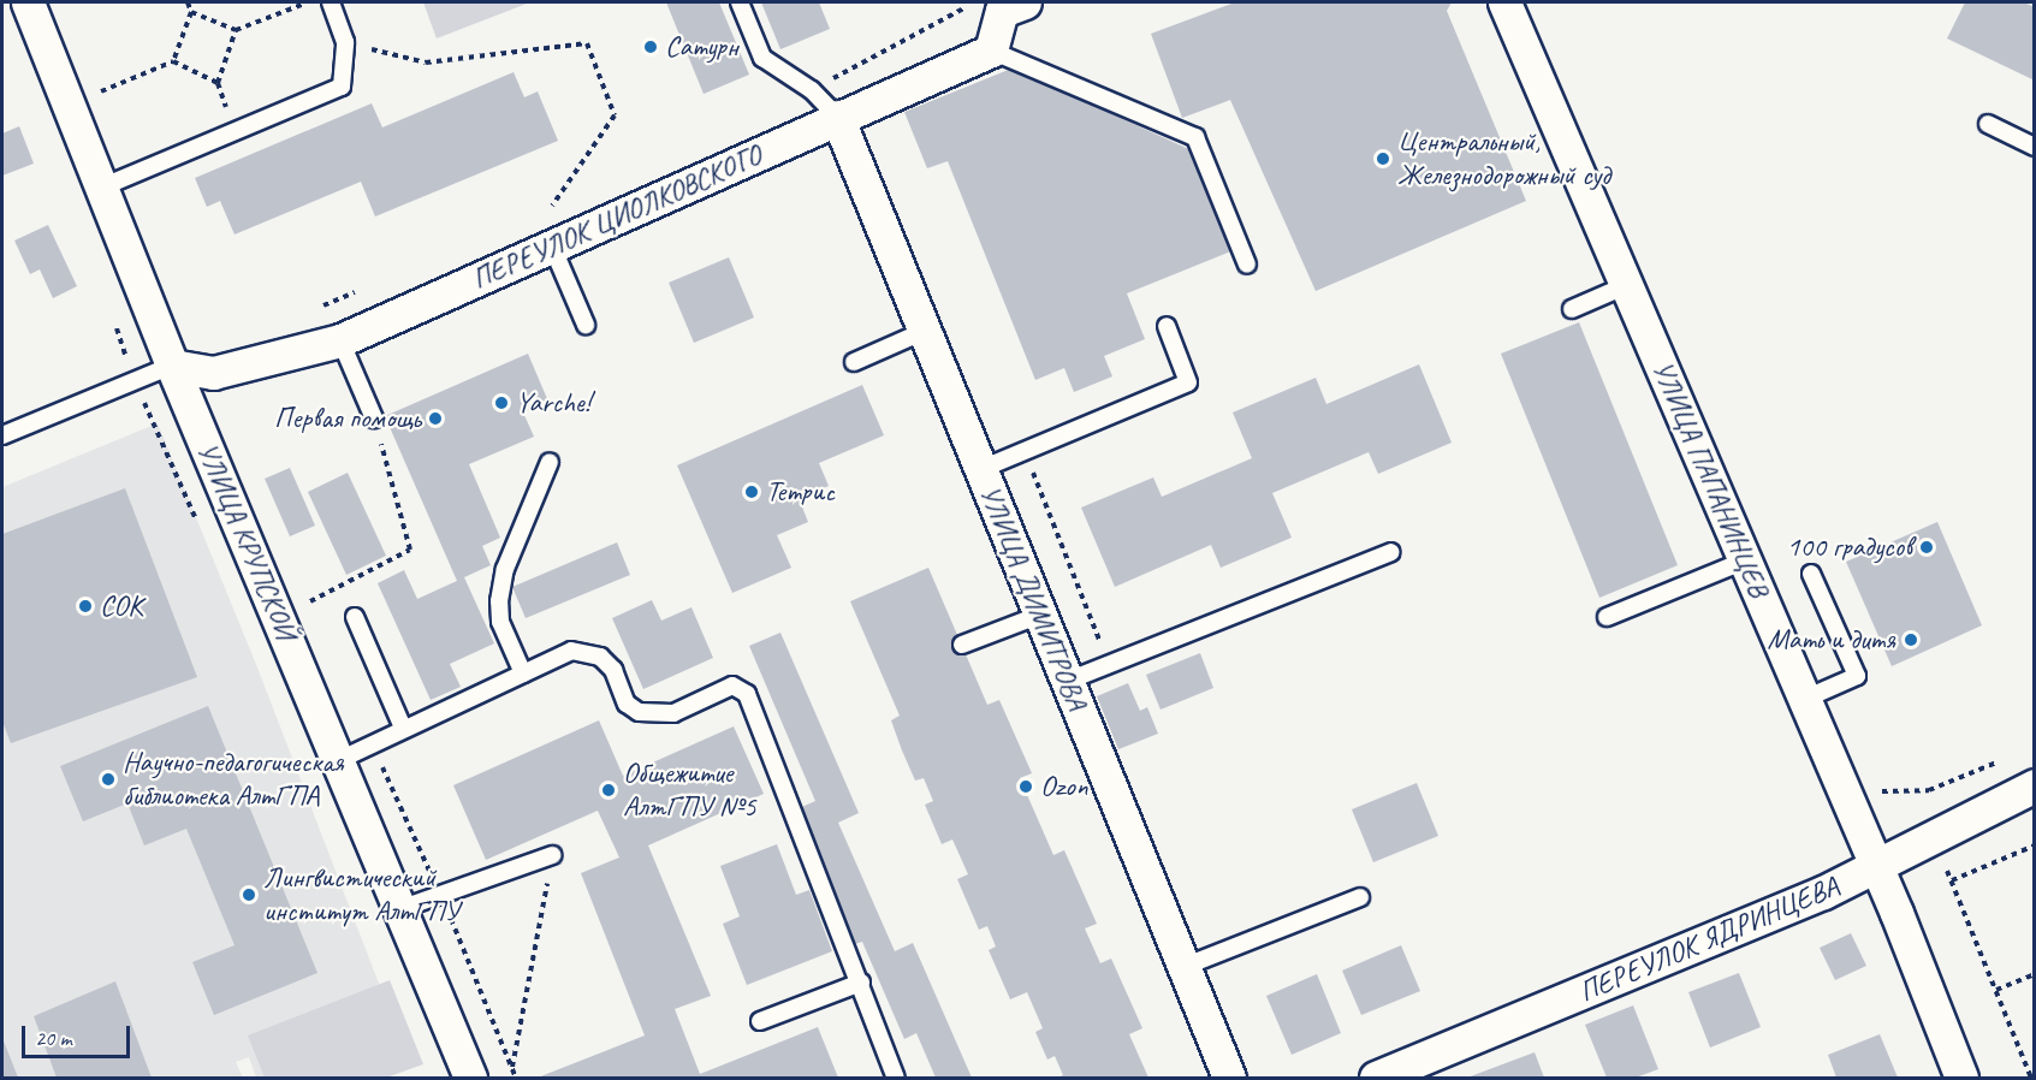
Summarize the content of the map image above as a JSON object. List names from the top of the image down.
{
  "streets": {
    "street": [
      "ПЕРЕУЛОК ЦИОЛКОВСКОГО",
      "УЛИЦА ПАПАНИНЦЕВ",
      "УЛИЦА КРУПСКОЙ",
      "УЛИЦА ДИМИТРОВА",
      "ПЕРЕУЛОК ЯДРИНЦЕВА"
    ]
  },
  "crossings": [
    ["ПЕРЕУЛОК ЦИОЛКОВСКОГО", "УЛИЦА КРУПСКОЙ"],
    ["ПЕРЕУЛОК ЦИОЛКОВСКОГО", "УЛИЦА ДИМИТРОВА"],
    ["УЛИЦА ПАПАНИНЦЕВ", "ПЕРЕУЛОК ЯДРИНЦЕВА"]
  ],
  "places": [
    "Сатурн",
    "Центральный, Железнодорожный суд",
    "Yarche!",
    "Первая помощь",
    "Тетрис",
    "100 градусов",
    "СОК",
    "Мать и дитя",
    "Научно-педагогическая библиотека АлтГПА",
    "Ozon",
    "Общежитие АлтГПУ №5",
    "Лингвистический институт АлтГПУ"
  ],
  "scale_bar": "20 m"
}
